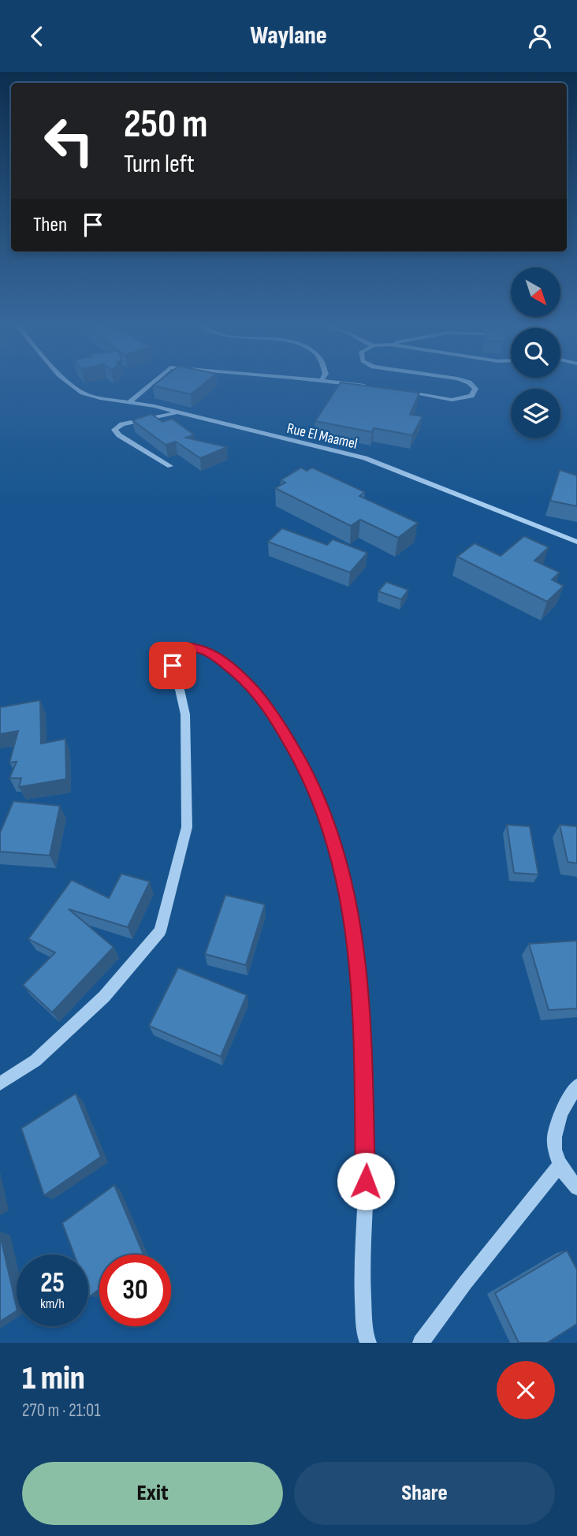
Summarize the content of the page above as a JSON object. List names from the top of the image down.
{
  "streets": {
    "street": ["Rue El Maamel"]
  },
  "north": "bottom right",
  "page": {
    "header": "Waylane",
    "turn": ["250 m", "Turn left"],
    "then": "Then",
    "speed": "25 km/h",
    "limit": "30",
    "heading": ["1 min", "270 m · 21:01"],
    "buttons": ["Exit", "Share"]
  }
}
